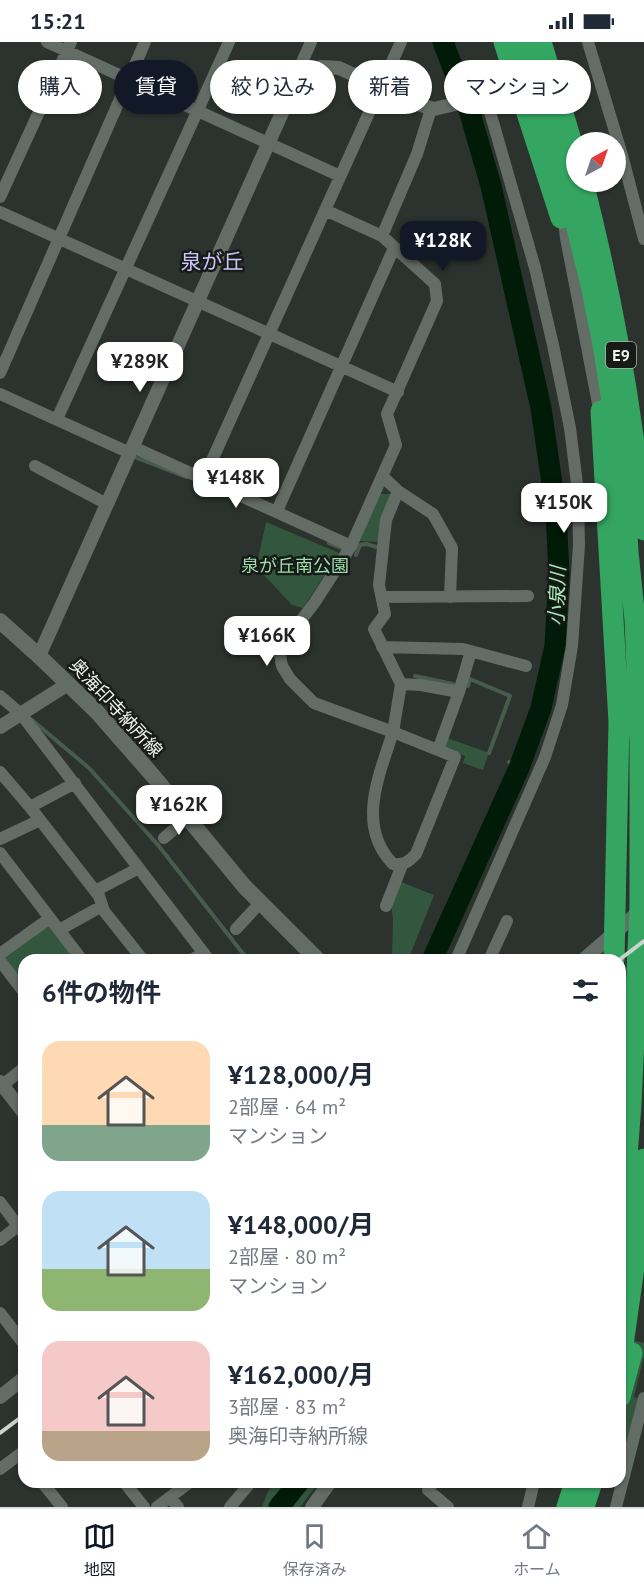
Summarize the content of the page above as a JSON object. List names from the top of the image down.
{
  "streets": {
    "highway": ["E9"],
    "main road": ["奥海印寺納所線"]
  },
  "districts": ["泉が丘"],
  "water": ["小泉川"],
  "parks": ["泉が丘南公園"],
  "north": "top right",
  "page": {
    "status": "15:21",
    "chip": [
      "購入",
      "賃貸",
      "絞り込み",
      "新着",
      "マンション"
    ],
    "price": [
      "¥128K",
      "¥289K",
      "¥148K",
      "¥150K",
      "¥166K",
      "¥162K"
    ],
    "heading": "6件の物件",
    "list": [
      {
        "name": "¥128,000/月",
        "note": "2部屋 · 64 m² · マンション"
      },
      {
        "name": "¥148,000/月",
        "note": "2部屋 · 80 m² · マンション"
      },
      {
        "name": "¥162,000/月",
        "note": "3部屋 · 83 m² · 奥海印寺納所線"
      }
    ],
    "tabs": ["地図", "保存済み", "ホーム"]
  }
}
